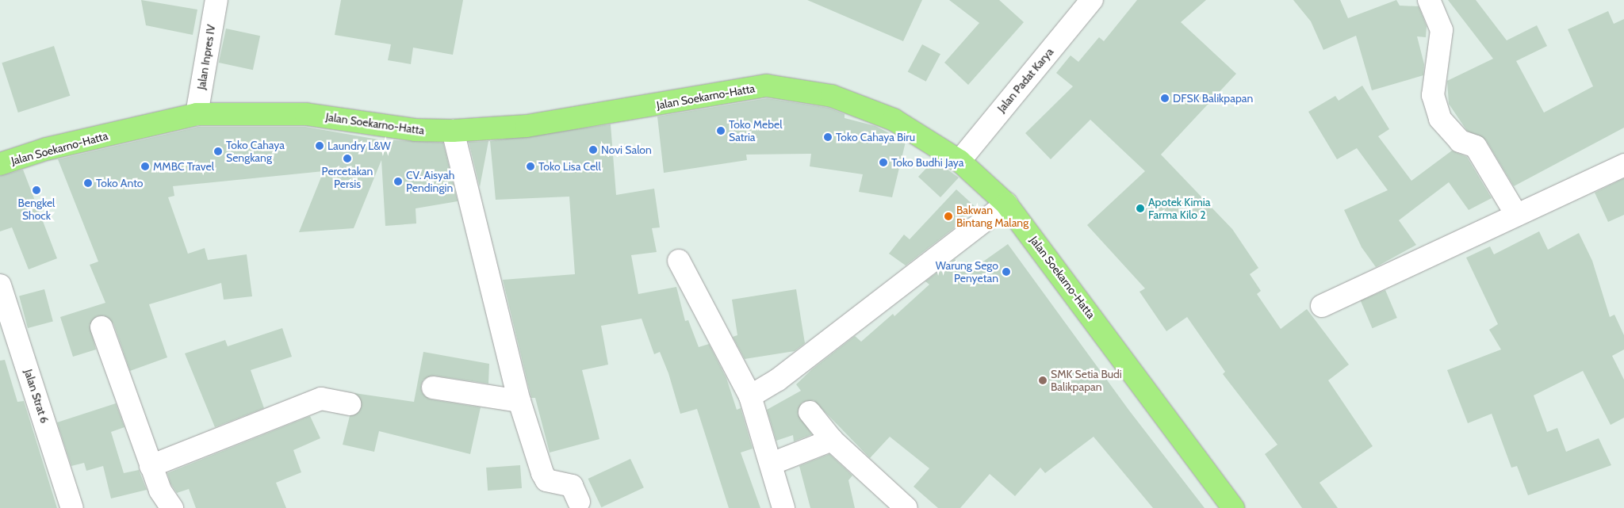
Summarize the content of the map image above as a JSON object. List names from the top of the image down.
{
  "streets": {
    "highway": ["Jalan Soekarno-Hatta"],
    "street": ["Jalan Inpres IV", "Jalan Padat Karya", "Jalan Strat 6"]
  },
  "crossings": [
    ["Jalan Inpres IV", "Jalan Soekarno-Hatta"],
    ["Jalan Padat Karya", "Jalan Soekarno-Hatta"]
  ],
  "places": [
    "DFSK Balikpapan",
    "Toko Mebel Satria",
    "Toko Cahaya Biru",
    "Laundry L&W",
    "Novi Salon",
    "Toko Cahaya Sengkang",
    "Percetakan Persis",
    "Toko Budhi Jaya",
    "MMBC Travel",
    "Toko Lisa Cell",
    "CV. Aisyah Pendingin",
    "Toko Anto",
    "Bengkel Shock",
    "Apotek Kimia Farma Kilo 2",
    "Bakwan Bintang Malang",
    "Warung Sego Penyetan",
    "SMK Setia Budi Balikpapan"
  ]
}
